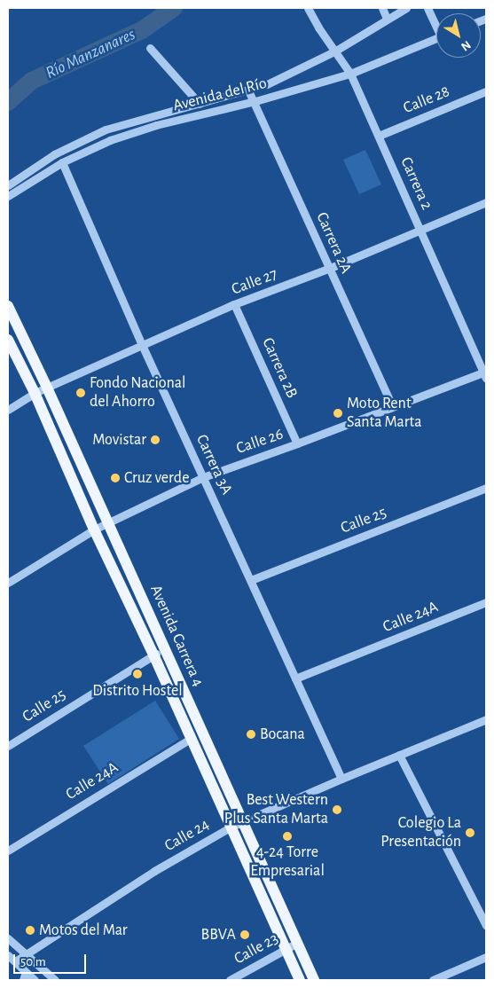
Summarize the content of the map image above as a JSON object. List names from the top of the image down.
{
  "streets": {
    "main road": ["Avenida Carrera 4"],
    "street": [
      "Avenida del Río",
      "Calle 28",
      "Carrera 2",
      "Carrera 2A",
      "Calle 27",
      "Carrera 2B",
      "Calle 26",
      "Carrera 3A",
      "Calle 25",
      "Calle 24A",
      "Calle 24",
      "Calle 23"
    ]
  },
  "crossings": [
    ["Avenida del Río", "Carrera 2"],
    ["Avenida del Río", "Carrera 2A"],
    ["Avenida del Río", "Carrera 3A"],
    ["Calle 28", "Carrera 2"],
    ["Carrera 2", "Calle 27"],
    ["Carrera 2", "Calle 26"],
    ["Carrera 2A", "Calle 27"],
    ["Carrera 2A", "Calle 26"],
    ["Calle 27", "Carrera 2B"],
    ["Calle 27", "Carrera 3A"],
    ["Calle 27", "Avenida Carrera 4"],
    ["Carrera 2B", "Calle 26"],
    ["Calle 26", "Carrera 3A"],
    ["Calle 26", "Avenida Carrera 4"],
    ["Carrera 3A", "Calle 25"],
    ["Carrera 3A", "Calle 24A"],
    ["Carrera 3A", "Calle 24"],
    ["Calle 25", "Avenida Carrera 4"],
    ["Calle 24A", "Avenida Carrera 4"],
    ["Avenida Carrera 4", "Calle 24"],
    ["Avenida Carrera 4", "Calle 23"]
  ],
  "water": ["Río Manzanares"],
  "places": [
    "Fondo Nacional del Ahorro",
    "Moto Rent Santa Marta",
    "Movistar",
    "Cruz verde",
    "Distrito Hostel",
    "Bocana",
    "Best Western Plus Santa Marta",
    "Colegio La Presentación",
    "4-24 Torre Empresarial",
    "Motos del Mar",
    "BBVA"
  ],
  "scale_bar": "50 m",
  "north": "bottom right"
}
